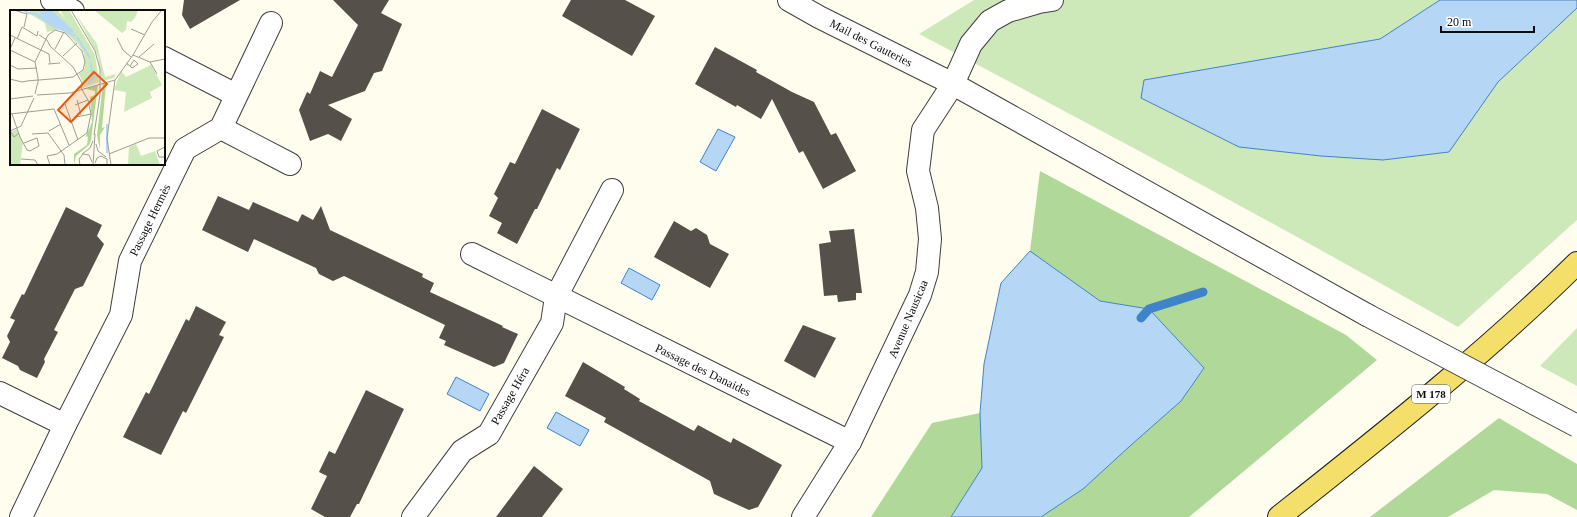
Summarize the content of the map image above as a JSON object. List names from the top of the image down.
{
  "streets": {
    "main road": ["M 178"],
    "street": [
      "Mail des Gauteries",
      "Passage Hermès",
      "Avenue Nausicaa",
      "Passage des Danaides",
      "Passage Héra"
    ]
  },
  "crossings": [
    ["Mail des Gauteries", "Avenue Nausicaa"],
    ["Avenue Nausicaa", "Passage des Danaides"],
    ["Passage des Danaides", "Passage Héra"]
  ],
  "scale_bar": "20 m"
}
